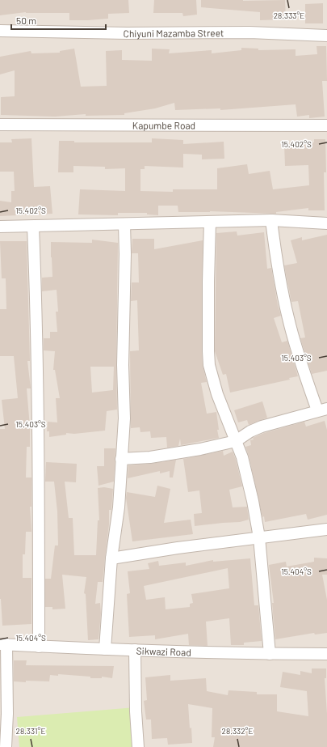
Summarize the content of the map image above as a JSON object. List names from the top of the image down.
{
  "streets": {
    "street": ["Chiyuni Mazamba Street", "Kapumbe Road", "Sikwazi Road"]
  },
  "scale_bar": "50 m",
  "coordinates": [
    "28.333°E",
    "15.402°S",
    "15.403°S",
    "15.404°S",
    "28.331°E",
    "28.332°E"
  ]
}
